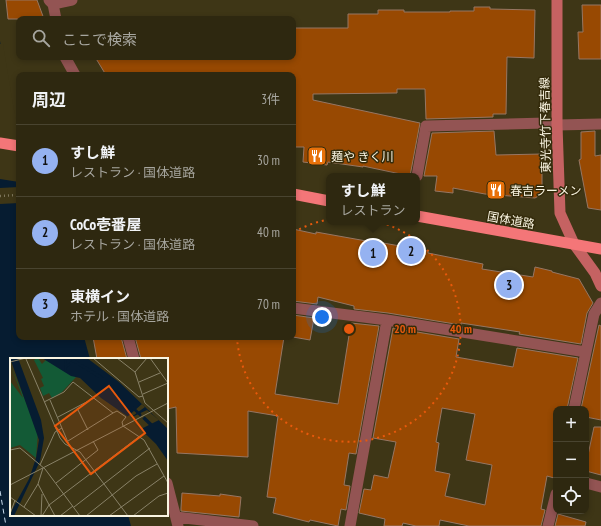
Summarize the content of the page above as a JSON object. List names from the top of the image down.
{
  "streets": {
    "highway": ["国体道路"],
    "main road": ["東光寺竹下春吉線"]
  },
  "crossings": [
    ["東光寺竹下春吉線", "国体道路"]
  ],
  "places": {
    "restaurant": ["麺や きく川", "春吉ラーメン"]
  },
  "page": {
    "search": "ここで検索",
    "heading": ["周辺", "3件"],
    "list": [
      {
        "mark": "1",
        "name": "すし鮮",
        "note": "レストラン · 国体道路",
        "value": "30 m"
      },
      {
        "mark": "2",
        "name": "CoCo壱番屋",
        "note": "レストラン · 国体道路",
        "value": "40 m"
      },
      {
        "mark": "3",
        "name": "東横イン",
        "note": "ホテル · 国体道路",
        "value": "70 m"
      }
    ],
    "popup": ["すし鮮", "レストラン"],
    "pins": ["2", "1", "3"],
    "map_buttons": ["+", "−"]
  },
  "rings": ["20 m", "40 m"]
}
